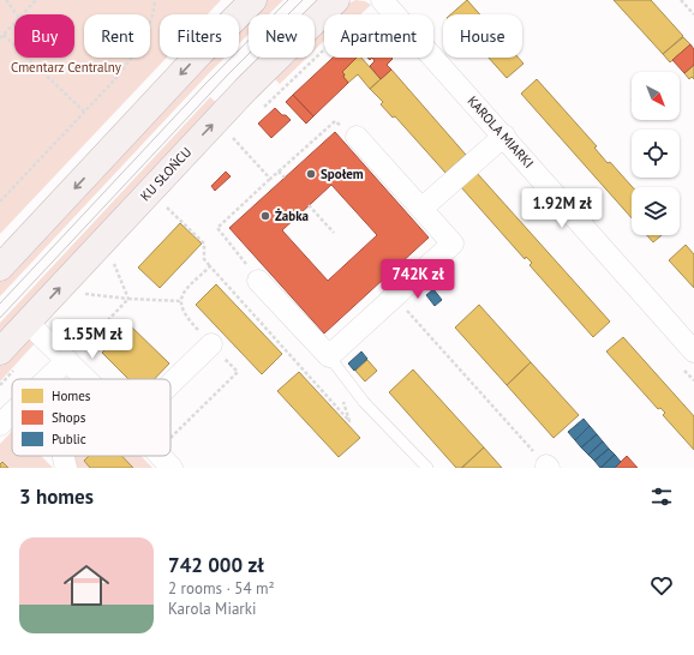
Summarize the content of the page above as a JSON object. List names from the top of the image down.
{
  "streets": {
    "main road": ["KU SŁOŃCU"],
    "street": ["KAROLA MIARKI"]
  },
  "parks": ["Cmentarz Centralny"],
  "places": ["Społem", "Żabka"],
  "legend": ["Homes", "Shops", "Public"],
  "north": "bottom right",
  "page": {
    "chip": [
      "Buy",
      "Rent",
      "Filters",
      "New",
      "Apartment",
      "House"
    ],
    "price": ["1.92M zł", "742K zł", "1.55M zł"],
    "heading": "3 homes",
    "list": [
      {
        "name": "742 000 zł",
        "note": "2 rooms · 54 m² · Karola Miarki"
      }
    ]
  }
}
